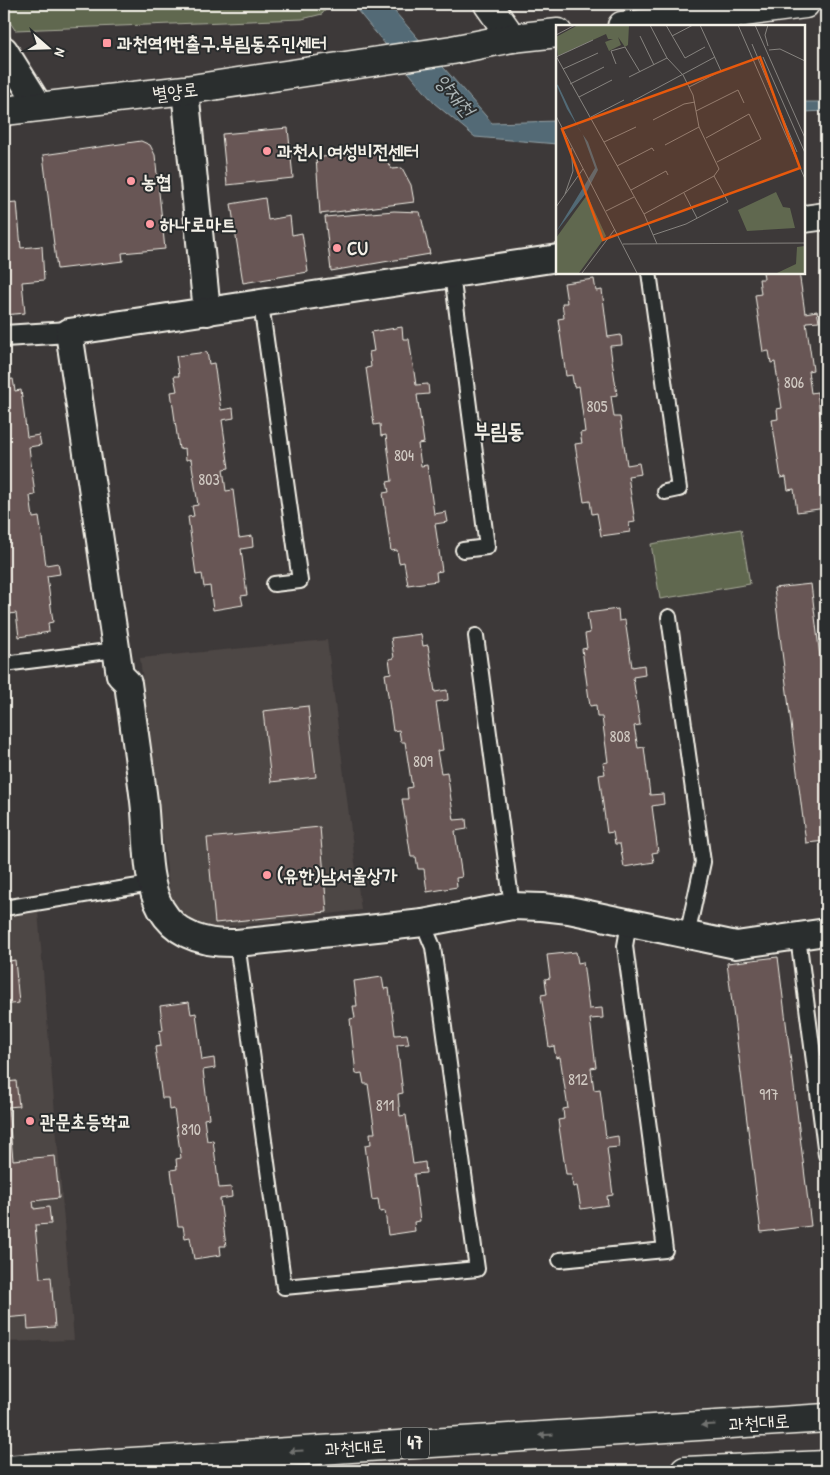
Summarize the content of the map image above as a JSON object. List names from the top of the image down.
{
  "streets": {
    "main road": ["별양로", "과천대로", "47"]
  },
  "one_way": ["과천대로"],
  "districts": ["부림동"],
  "water": ["양재천"],
  "places": {
    "transit": ["과천역1번출구.부림동주민센터"],
    "other": [
      "과천시 여성비전센터",
      "농협",
      "하나로마트",
      "CU",
      "(유한)남서울상가",
      "관문초등학교"
    ]
  },
  "house_numbers": [
    "806",
    "805",
    "804",
    "803",
    "808",
    "809",
    "812",
    "917",
    "811",
    "810"
  ],
  "north": "right"
}
